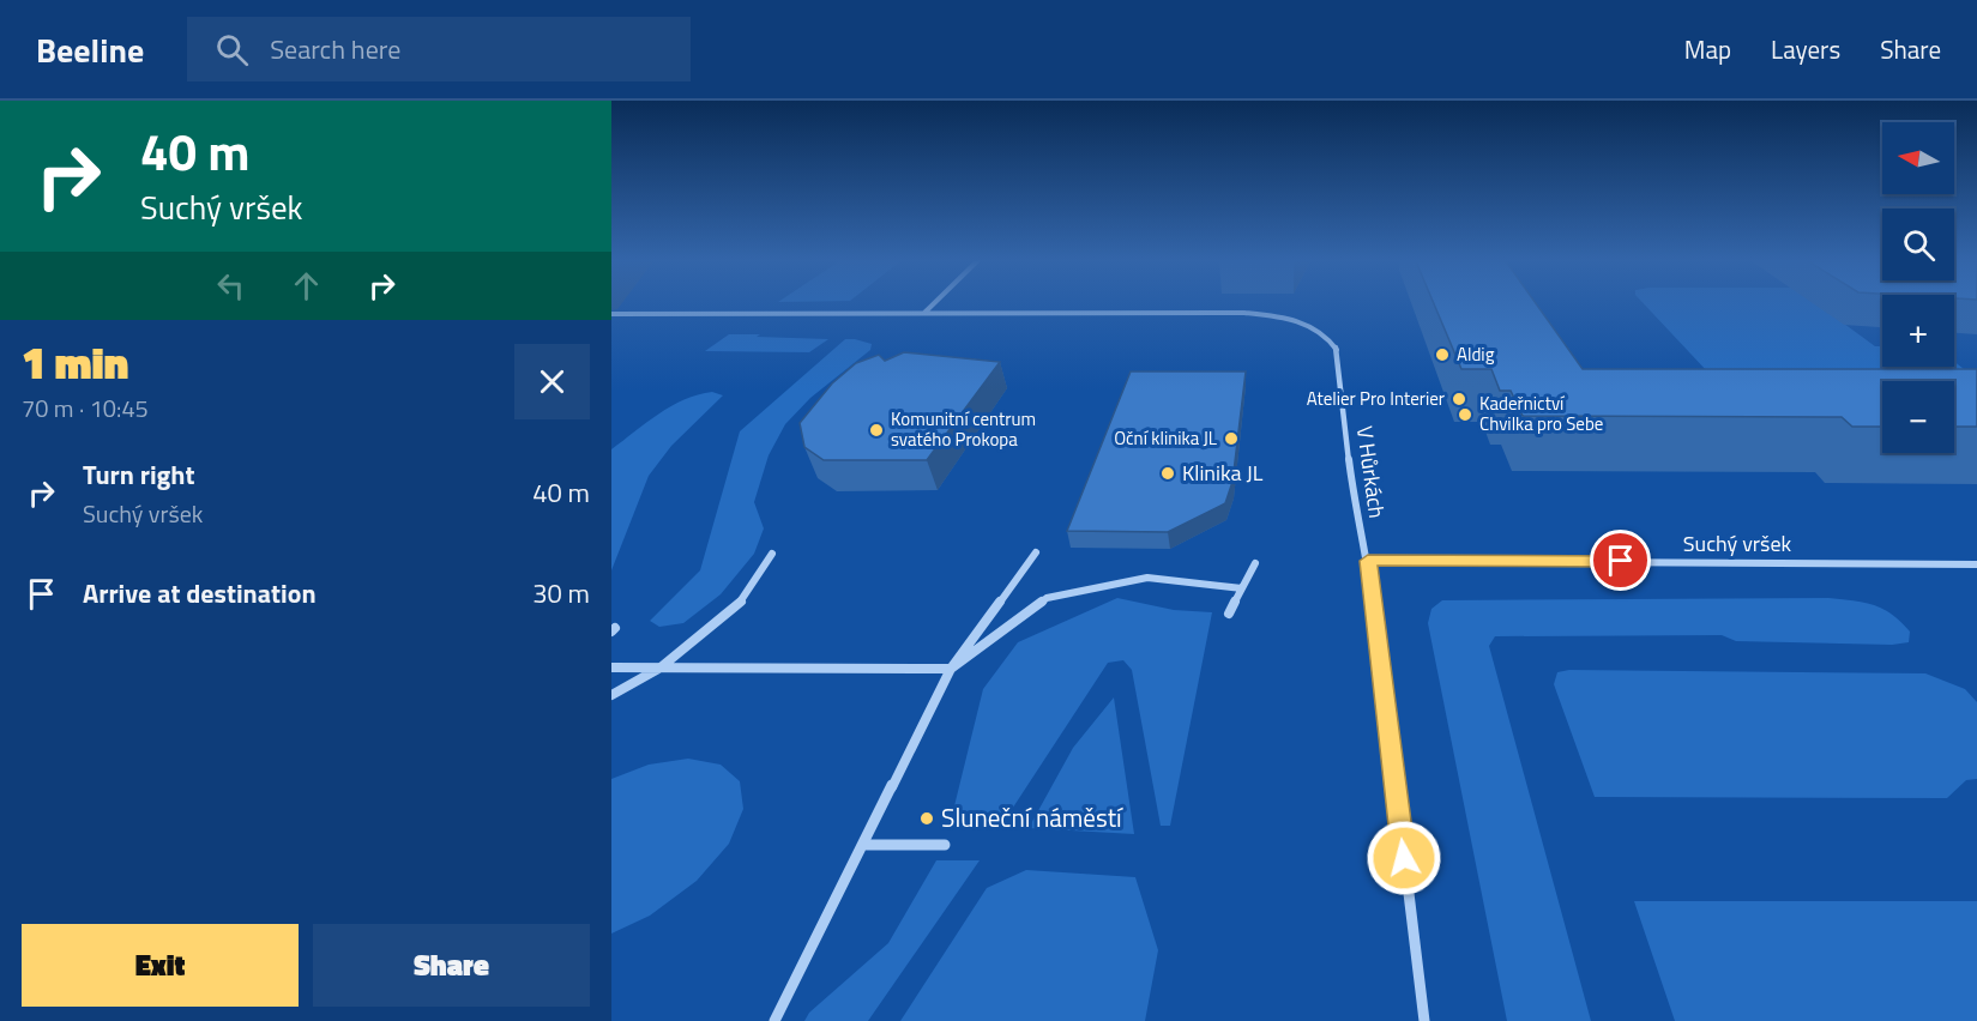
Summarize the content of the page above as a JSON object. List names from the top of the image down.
{
  "streets": {
    "street": ["V Hůrkách", "Suchý vršek"]
  },
  "crossings": [
    ["V Hůrkách", "Suchý vršek"]
  ],
  "places": [
    "Aldig",
    "Atelier Pro Interier",
    "Kadeřnictví Chvilka pro Sebe",
    "Komunitní centrum svatého Prokopa",
    "Oční klinika JL",
    "Klinika JL",
    "Sluneční náměstí"
  ],
  "north": "left",
  "page": {
    "header": "Beeline",
    "search": "Search here",
    "nav": ["Map", "Layers", "Share"],
    "turn": ["40 m", "Suchý vršek"],
    "map_buttons": ["+", "−"],
    "heading": ["1 min", "70 m · 10:45"],
    "list": [
      {
        "name": "Turn right",
        "note": "Suchý vršek",
        "value": "40 m"
      },
      {
        "name": "Arrive at destination",
        "value": "30 m"
      }
    ],
    "buttons": ["Exit", "Share"]
  }
}
